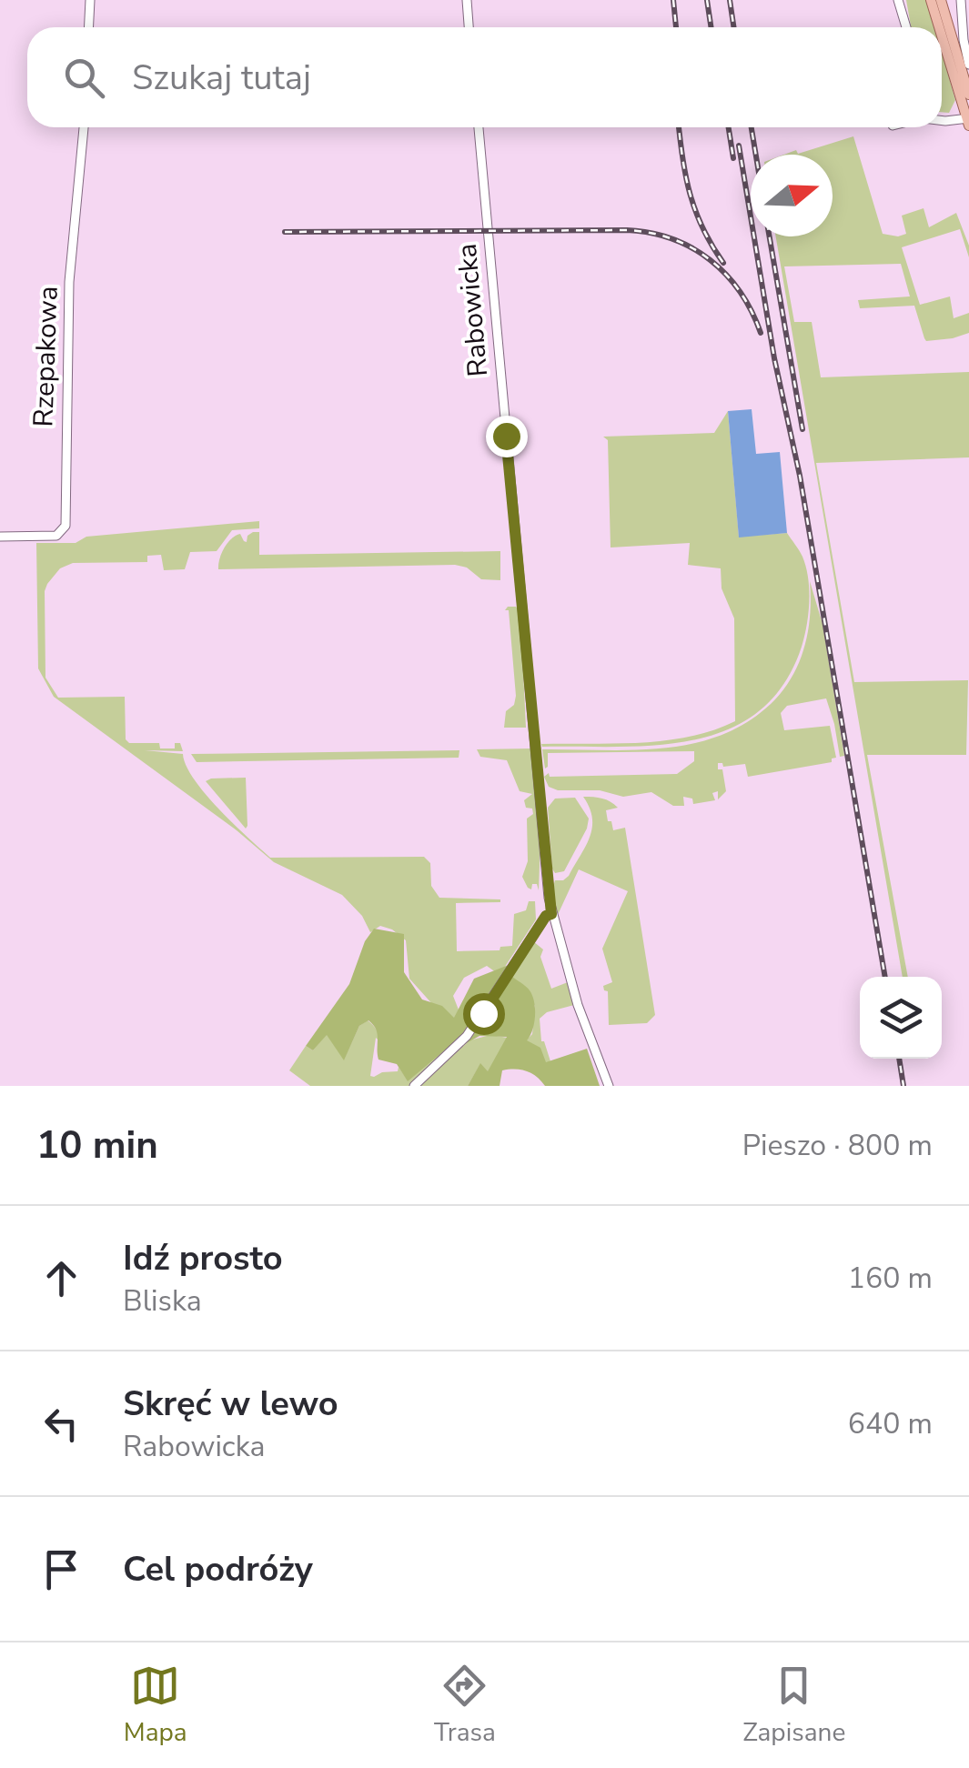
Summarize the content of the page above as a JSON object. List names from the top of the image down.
{
  "streets": {
    "street": ["Rabowicka", "Rzepakowa"]
  },
  "north": "right",
  "page": {
    "search": "Szukaj tutaj",
    "heading": ["10 min", "Pieszo · 800 m"],
    "list": [
      ["Idź prosto", "Bliska", "160 m"],
      ["Skręć w lewo", "Rabowicka", "640 m"],
      "Cel podróży"
    ],
    "nav": ["Mapa", "Trasa", "Zapisane"]
  }
}
